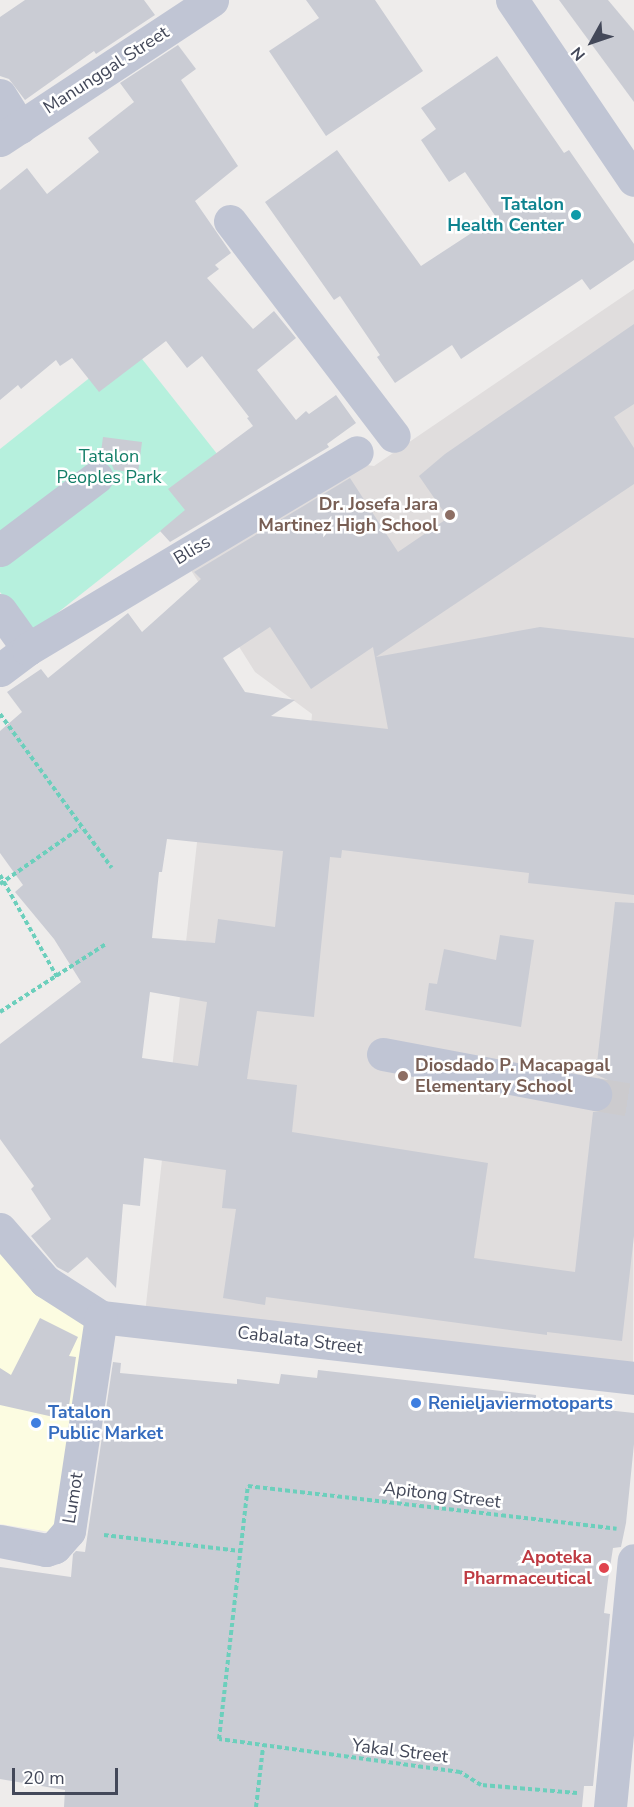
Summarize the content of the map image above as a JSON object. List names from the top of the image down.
{
  "streets": {
    "street": [
      "Manunggal Street",
      "Bliss",
      "Cabalata Street",
      "Lumot"
    ],
    "path": ["Apitong Street", "Yakal Street"]
  },
  "crossings": [
    ["Cabalata Street", "Lumot"],
    ["Apitong Street", "Yakal Street"]
  ],
  "parks": ["Tatalon Peoples Park"],
  "places": [
    "Tatalon Health Center",
    "Dr. Josefa Jara Martinez High School",
    "Diosdado P. Macapagal Elementary School",
    "Renieljaviermotoparts",
    "Tatalon Public Market",
    "Apoteka Pharmaceutical"
  ],
  "scale_bar": "20 m",
  "north": "bottom left"
}
